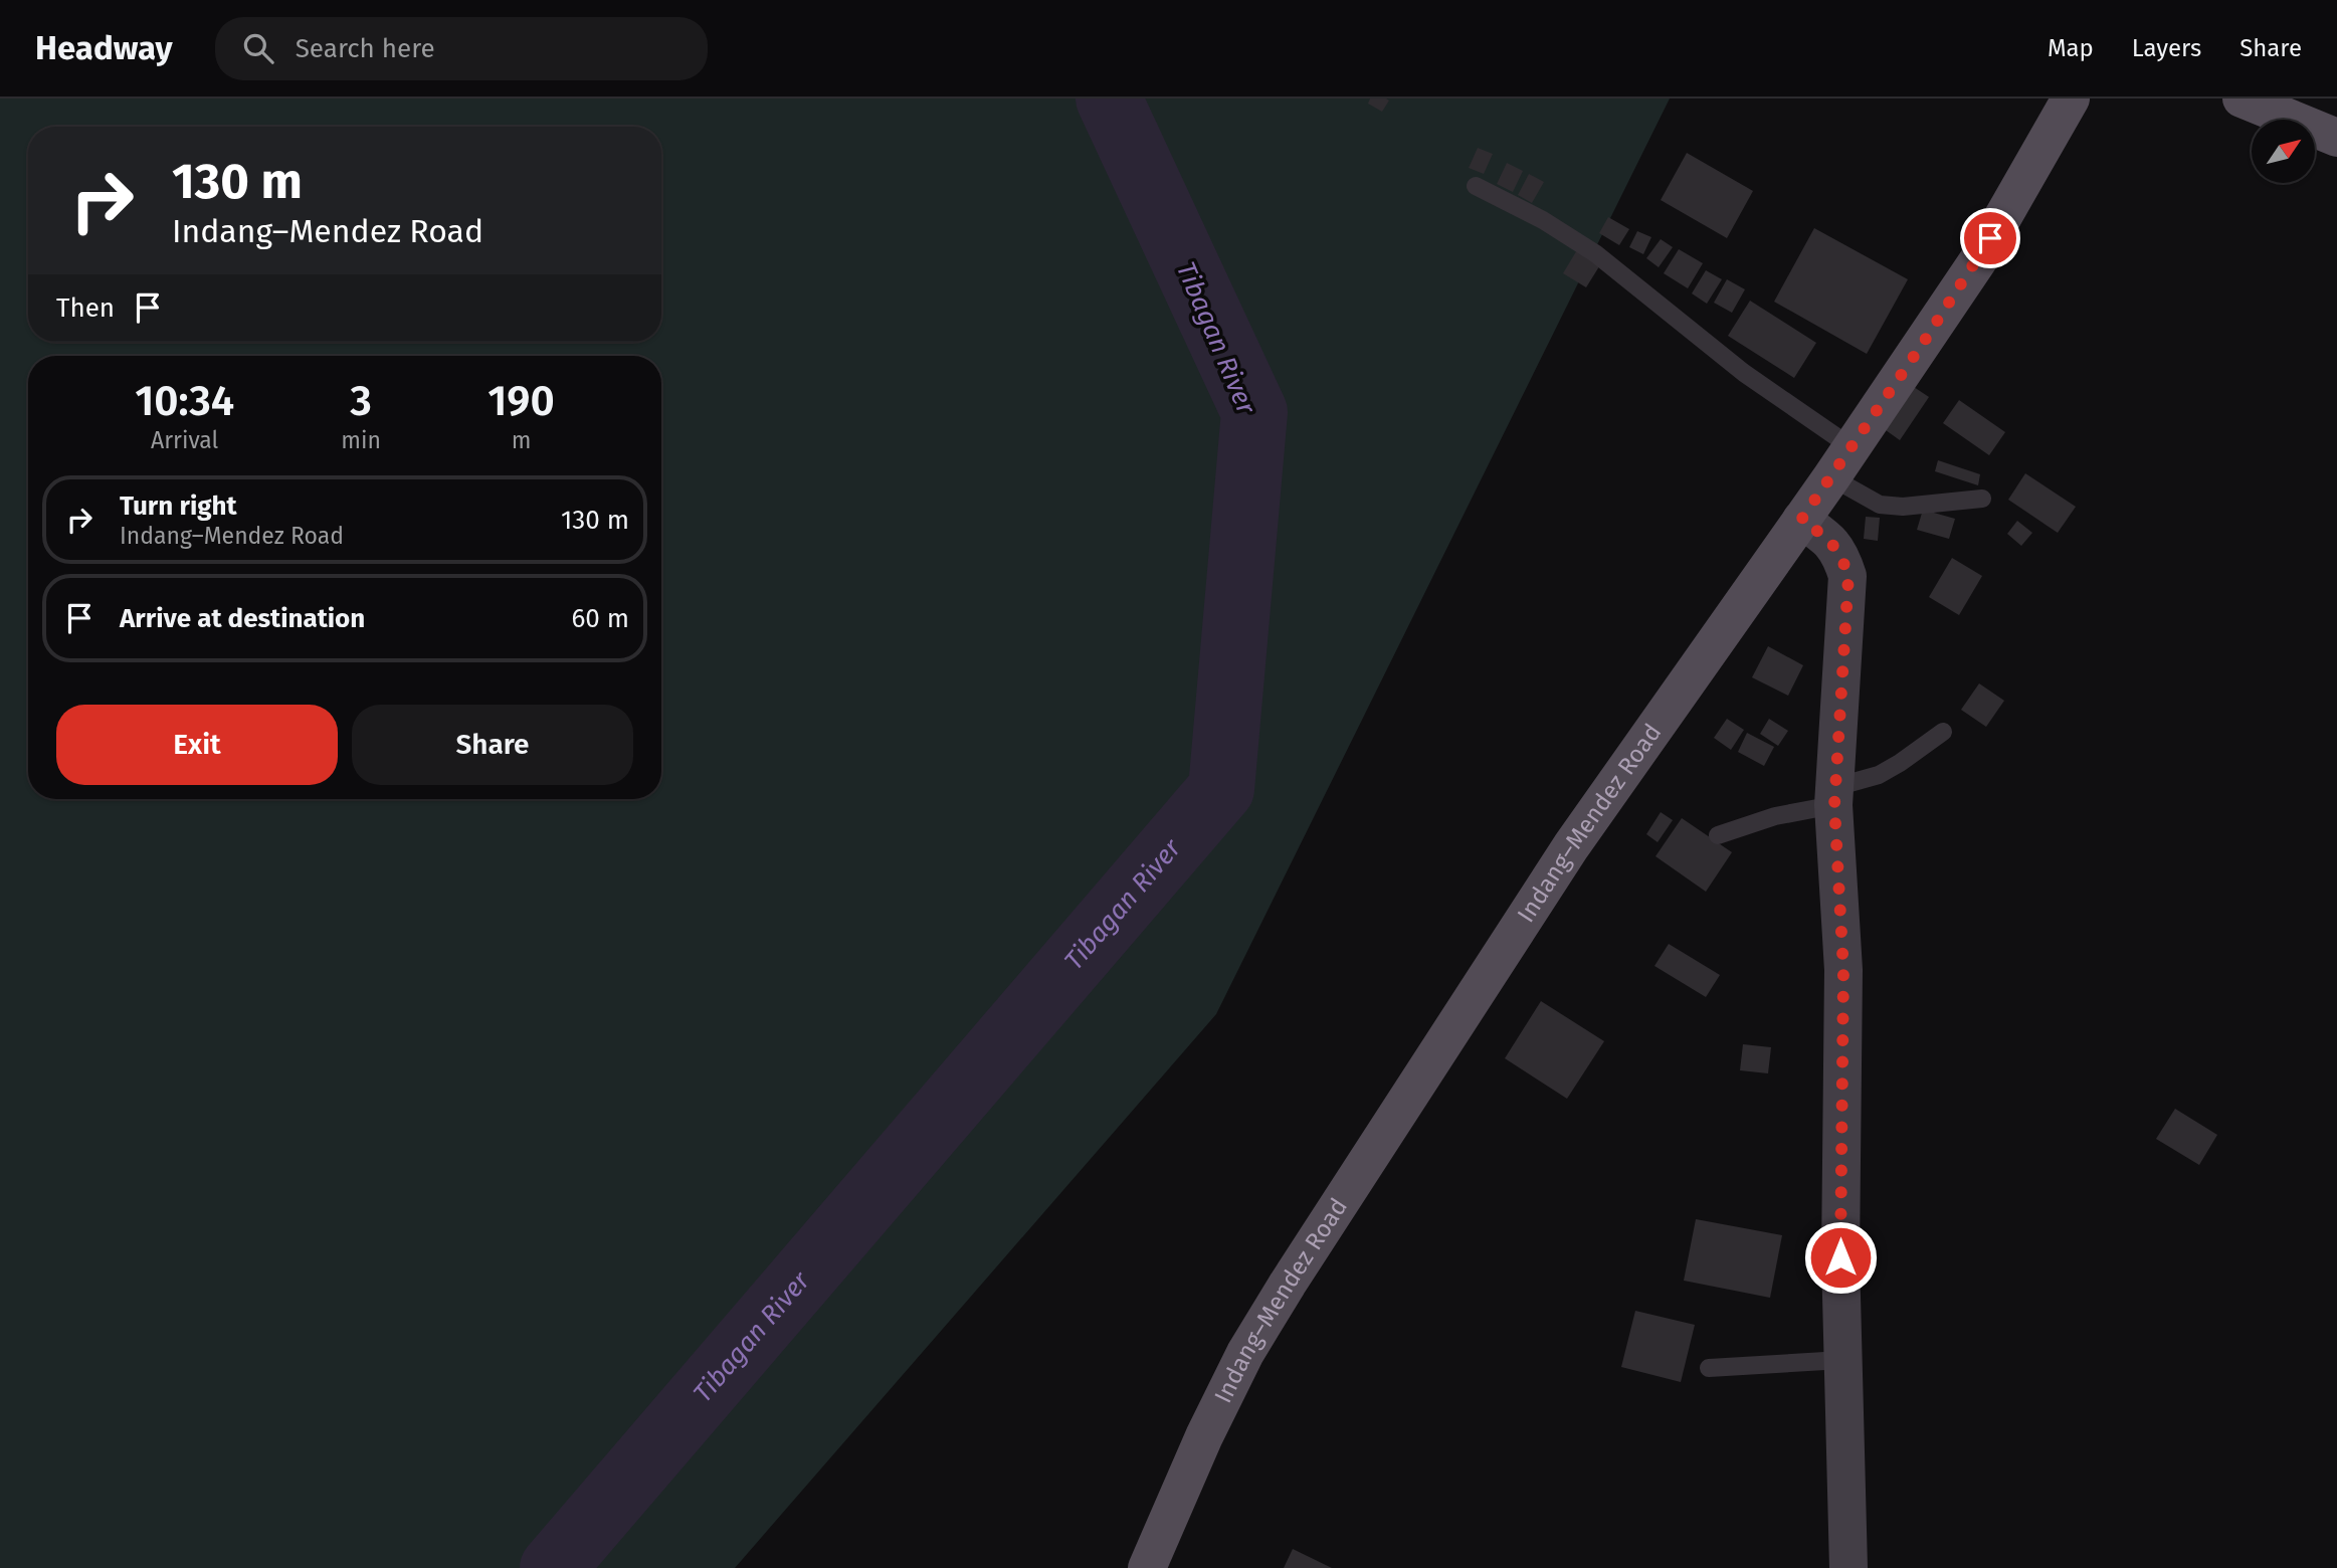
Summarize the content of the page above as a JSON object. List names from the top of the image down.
{
  "streets": {
    "main road": ["Indang–Mendez Road"]
  },
  "water": ["Tibagan River"],
  "north": "top right",
  "page": {
    "header": "Headway",
    "search": "Search here",
    "nav": ["Map", "Layers", "Share"],
    "turn": ["130 m", "Indang–Mendez Road"],
    "then": "Then",
    "eta": [
      "10:34",
      "Arrival",
      "3",
      "min",
      "190",
      "m"
    ],
    "list": [
      {
        "name": "Turn right",
        "note": "Indang–Mendez Road",
        "value": "130 m"
      },
      {
        "name": "Arrive at destination",
        "value": "60 m"
      }
    ],
    "buttons": ["Exit", "Share"]
  }
}
